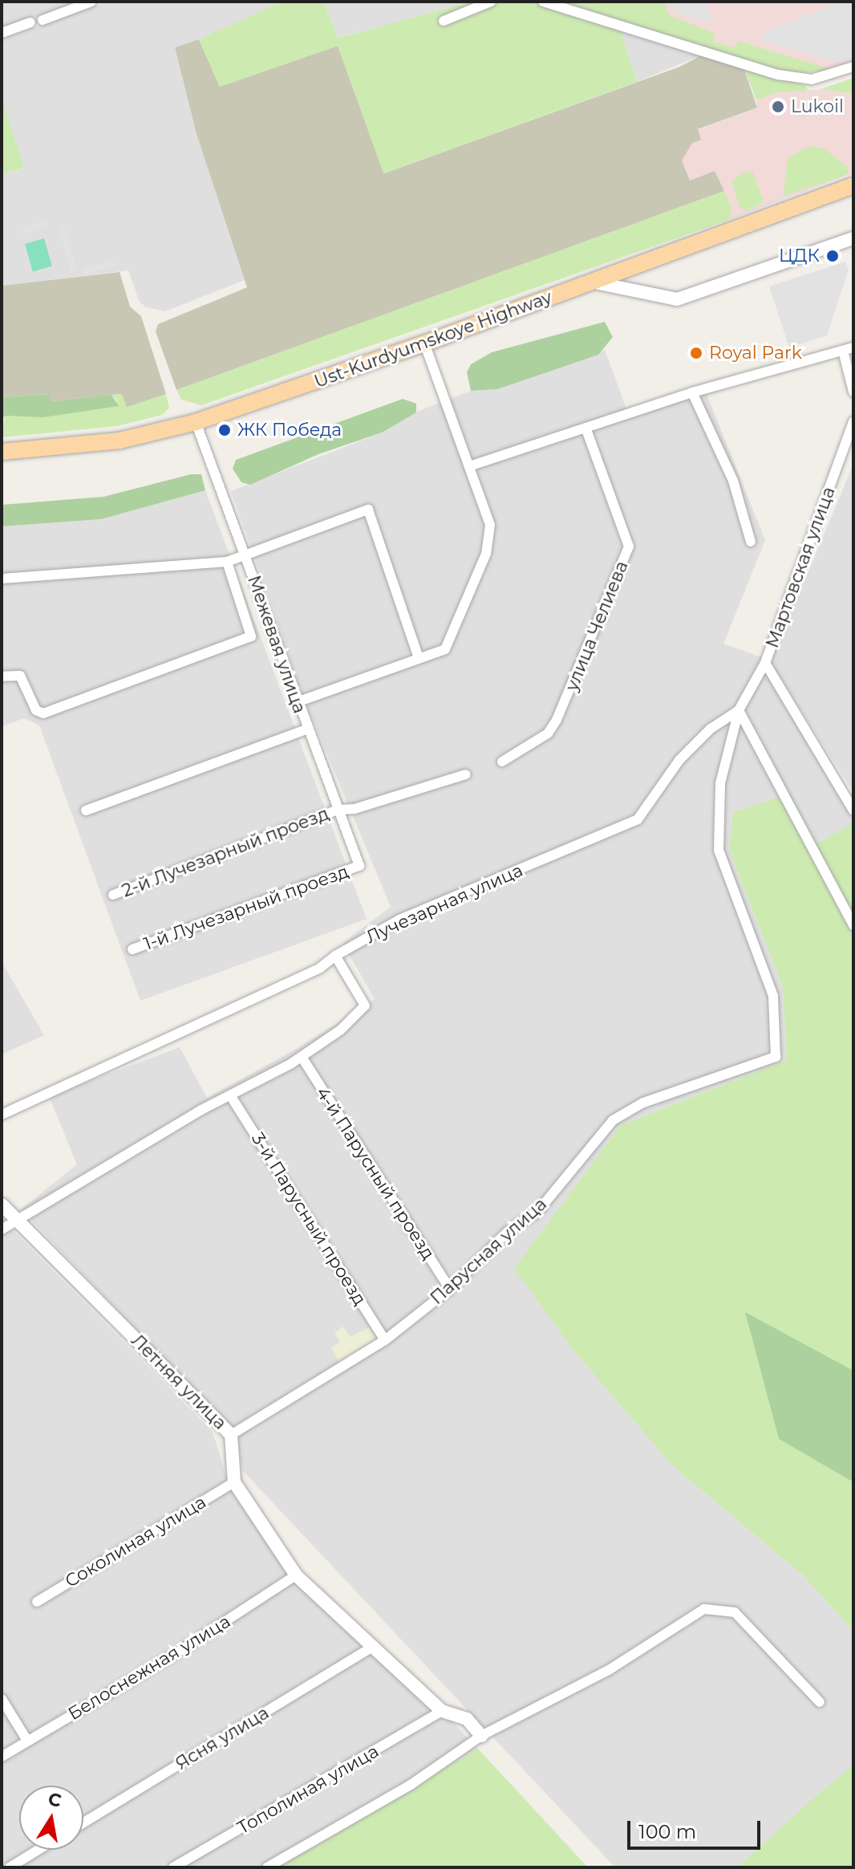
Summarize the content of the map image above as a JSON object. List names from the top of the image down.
{
  "streets": {
    "main road": ["Ust-Kurdyumskoye Highway"],
    "street": [
      "Мартовская улица",
      "улица Челиева",
      "Межевая улица",
      "2-й Лучезарный проезд",
      "Лучезарная улица",
      "1-й Лучезарный проезд",
      "4-й Парусный проезд",
      "3-й Парусный проезд",
      "Парусная улица",
      "Летняя улица",
      "Соколиная улица",
      "Белоснежная улица",
      "Ясня улица",
      "Тополиная улица"
    ]
  },
  "crossings": [
    ["Ust-Kurdyumskoye Highway", "Межевая улица"],
    ["Мартовская улица", "Лучезарная улица"],
    ["Мартовская улица", "Парусная улица"],
    ["Межевая улица", "2-й Лучезарный проезд"],
    ["Межевая улица", "1-й Лучезарный проезд"],
    ["Лучезарная улица", "Парусная улица"],
    ["4-й Парусный проезд", "Парусная улица"],
    ["3-й Парусный проезд", "Парусная улица"],
    ["Парусная улица", "Летняя улица"],
    ["Летняя улица", "Соколиная улица"],
    ["Летняя улица", "Белоснежная улица"],
    ["Летняя улица", "Ясня улица"],
    ["Летняя улица", "Тополиная улица"]
  ],
  "places": [
    "Lukoil",
    "ЦДК",
    "Royal Park",
    "ЖК Победа"
  ],
  "scale_bar": "100 m",
  "north": "top"
}
